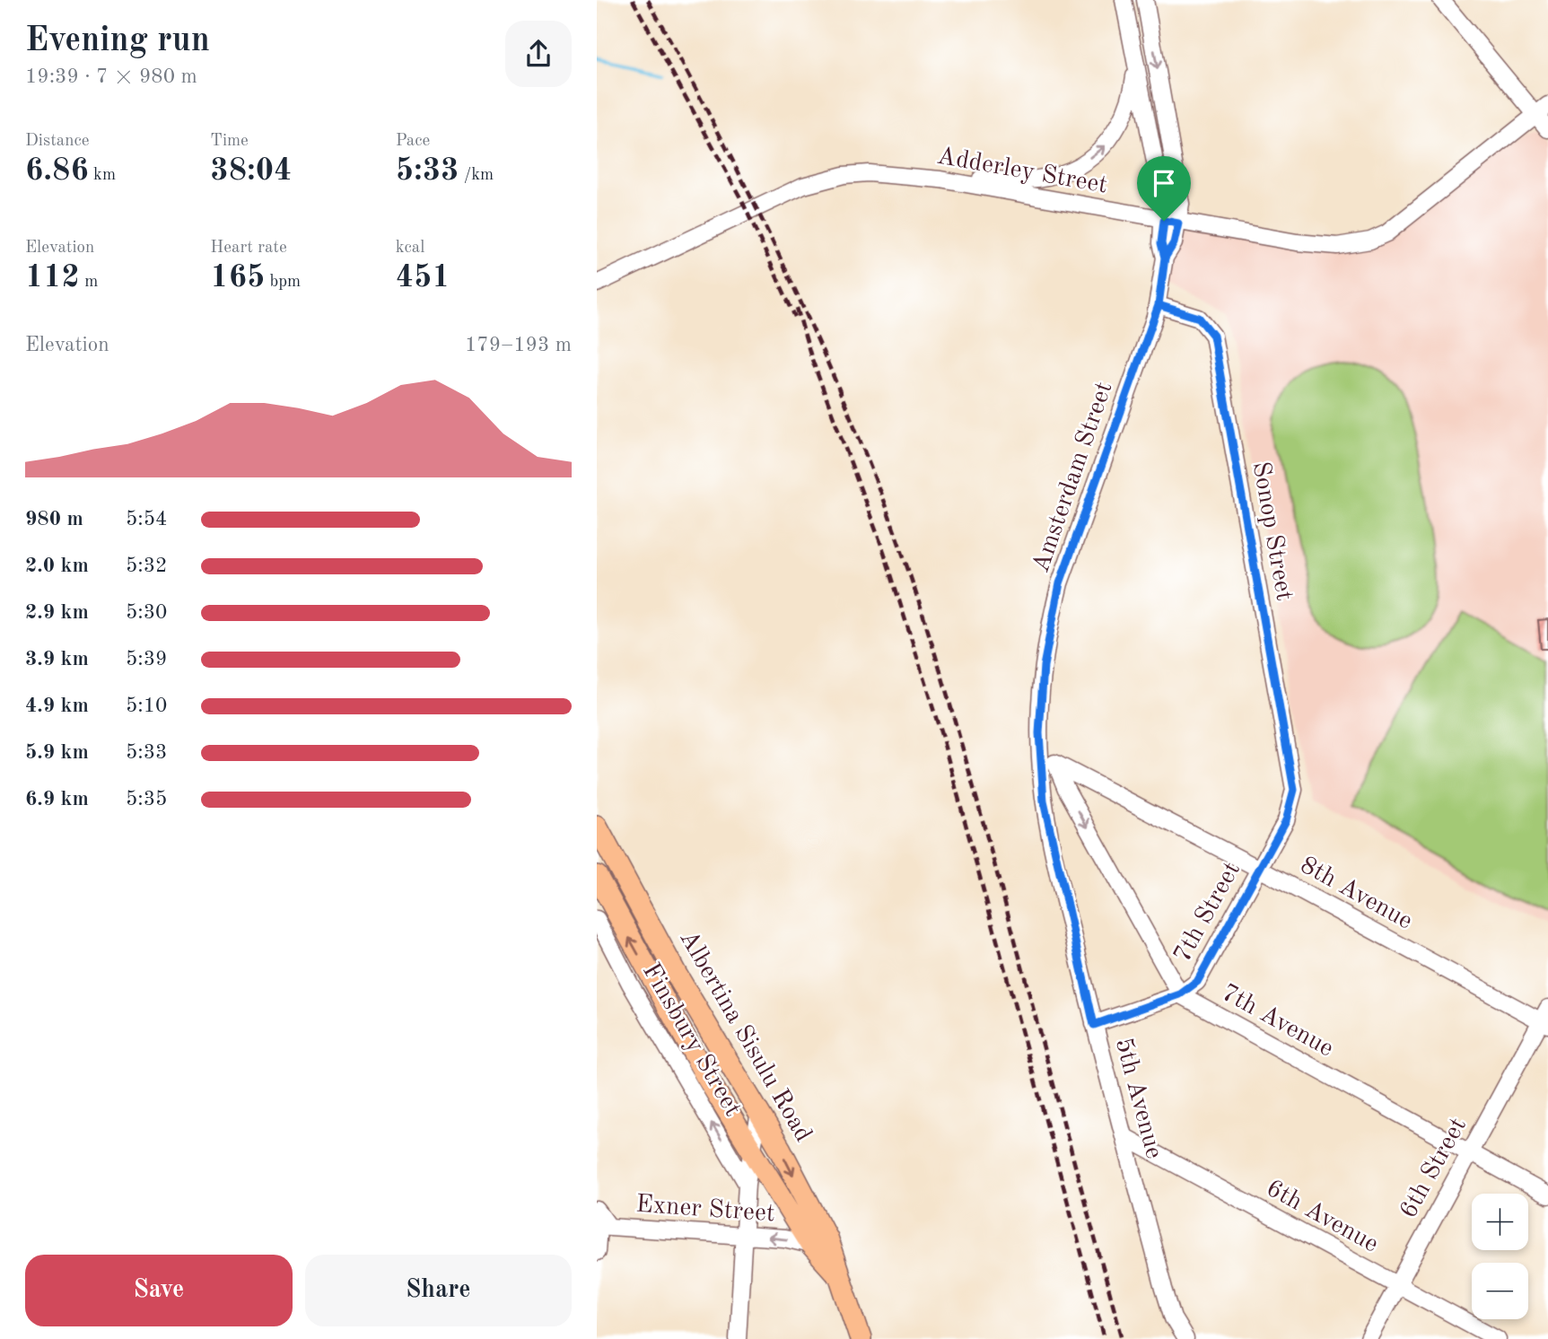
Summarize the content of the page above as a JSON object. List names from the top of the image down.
{
  "streets": {
    "main road": ["Albertina Sisulu Road"],
    "street": [
      "Adderley Street",
      "Amsterdam Street",
      "Sonop Street",
      "8th Avenue",
      "7th Street",
      "7th Avenue",
      "Finsbury Street",
      "5th Avenue",
      "6th Street",
      "Exner Street",
      "6th Avenue"
    ]
  },
  "crossings": [
    ["Adderley Street", "Amsterdam Street"],
    ["Amsterdam Street", "Sonop Street"],
    ["Amsterdam Street", "8th Avenue"],
    ["Amsterdam Street", "5th Avenue"],
    ["Sonop Street", "7th Street"],
    ["8th Avenue", "7th Street"],
    ["8th Avenue", "7th Avenue"],
    ["8th Avenue", "5th Avenue"],
    ["8th Avenue", "6th Street"],
    ["7th Street", "7th Avenue"],
    ["7th Street", "5th Avenue"],
    ["7th Avenue", "6th Street"],
    ["Albertina Sisulu Road", "Exner Street"],
    ["5th Avenue", "6th Avenue"],
    ["6th Street", "6th Avenue"]
  ],
  "one_way": ["7th Avenue", "Finsbury Street"],
  "page": {
    "heading": ["Evening run", "19:39 · 7 × 980 m"],
    "stats": [
      ["Distance", "6.86 km"],
      ["Time", "38:04"],
      ["Pace", "5:33 /km"],
      ["Elevation", "112 m"],
      ["Heart rate", "165 bpm"],
      ["kcal", "451"]
    ],
    "chart": ["Elevation", "179–193 m"],
    "list": [
      {
        "name": "980 m",
        "note": "5:54"
      },
      {
        "name": "2.0 km",
        "note": "5:32"
      },
      {
        "name": "2.9 km",
        "note": "5:30"
      },
      {
        "name": "3.9 km",
        "note": "5:39"
      },
      {
        "name": "4.9 km",
        "note": "5:10"
      },
      {
        "name": "5.9 km",
        "note": "5:33"
      },
      {
        "name": "6.9 km",
        "note": "5:35"
      }
    ],
    "map_buttons": ["+", "−"],
    "buttons": ["Save", "Share"]
  }
}
